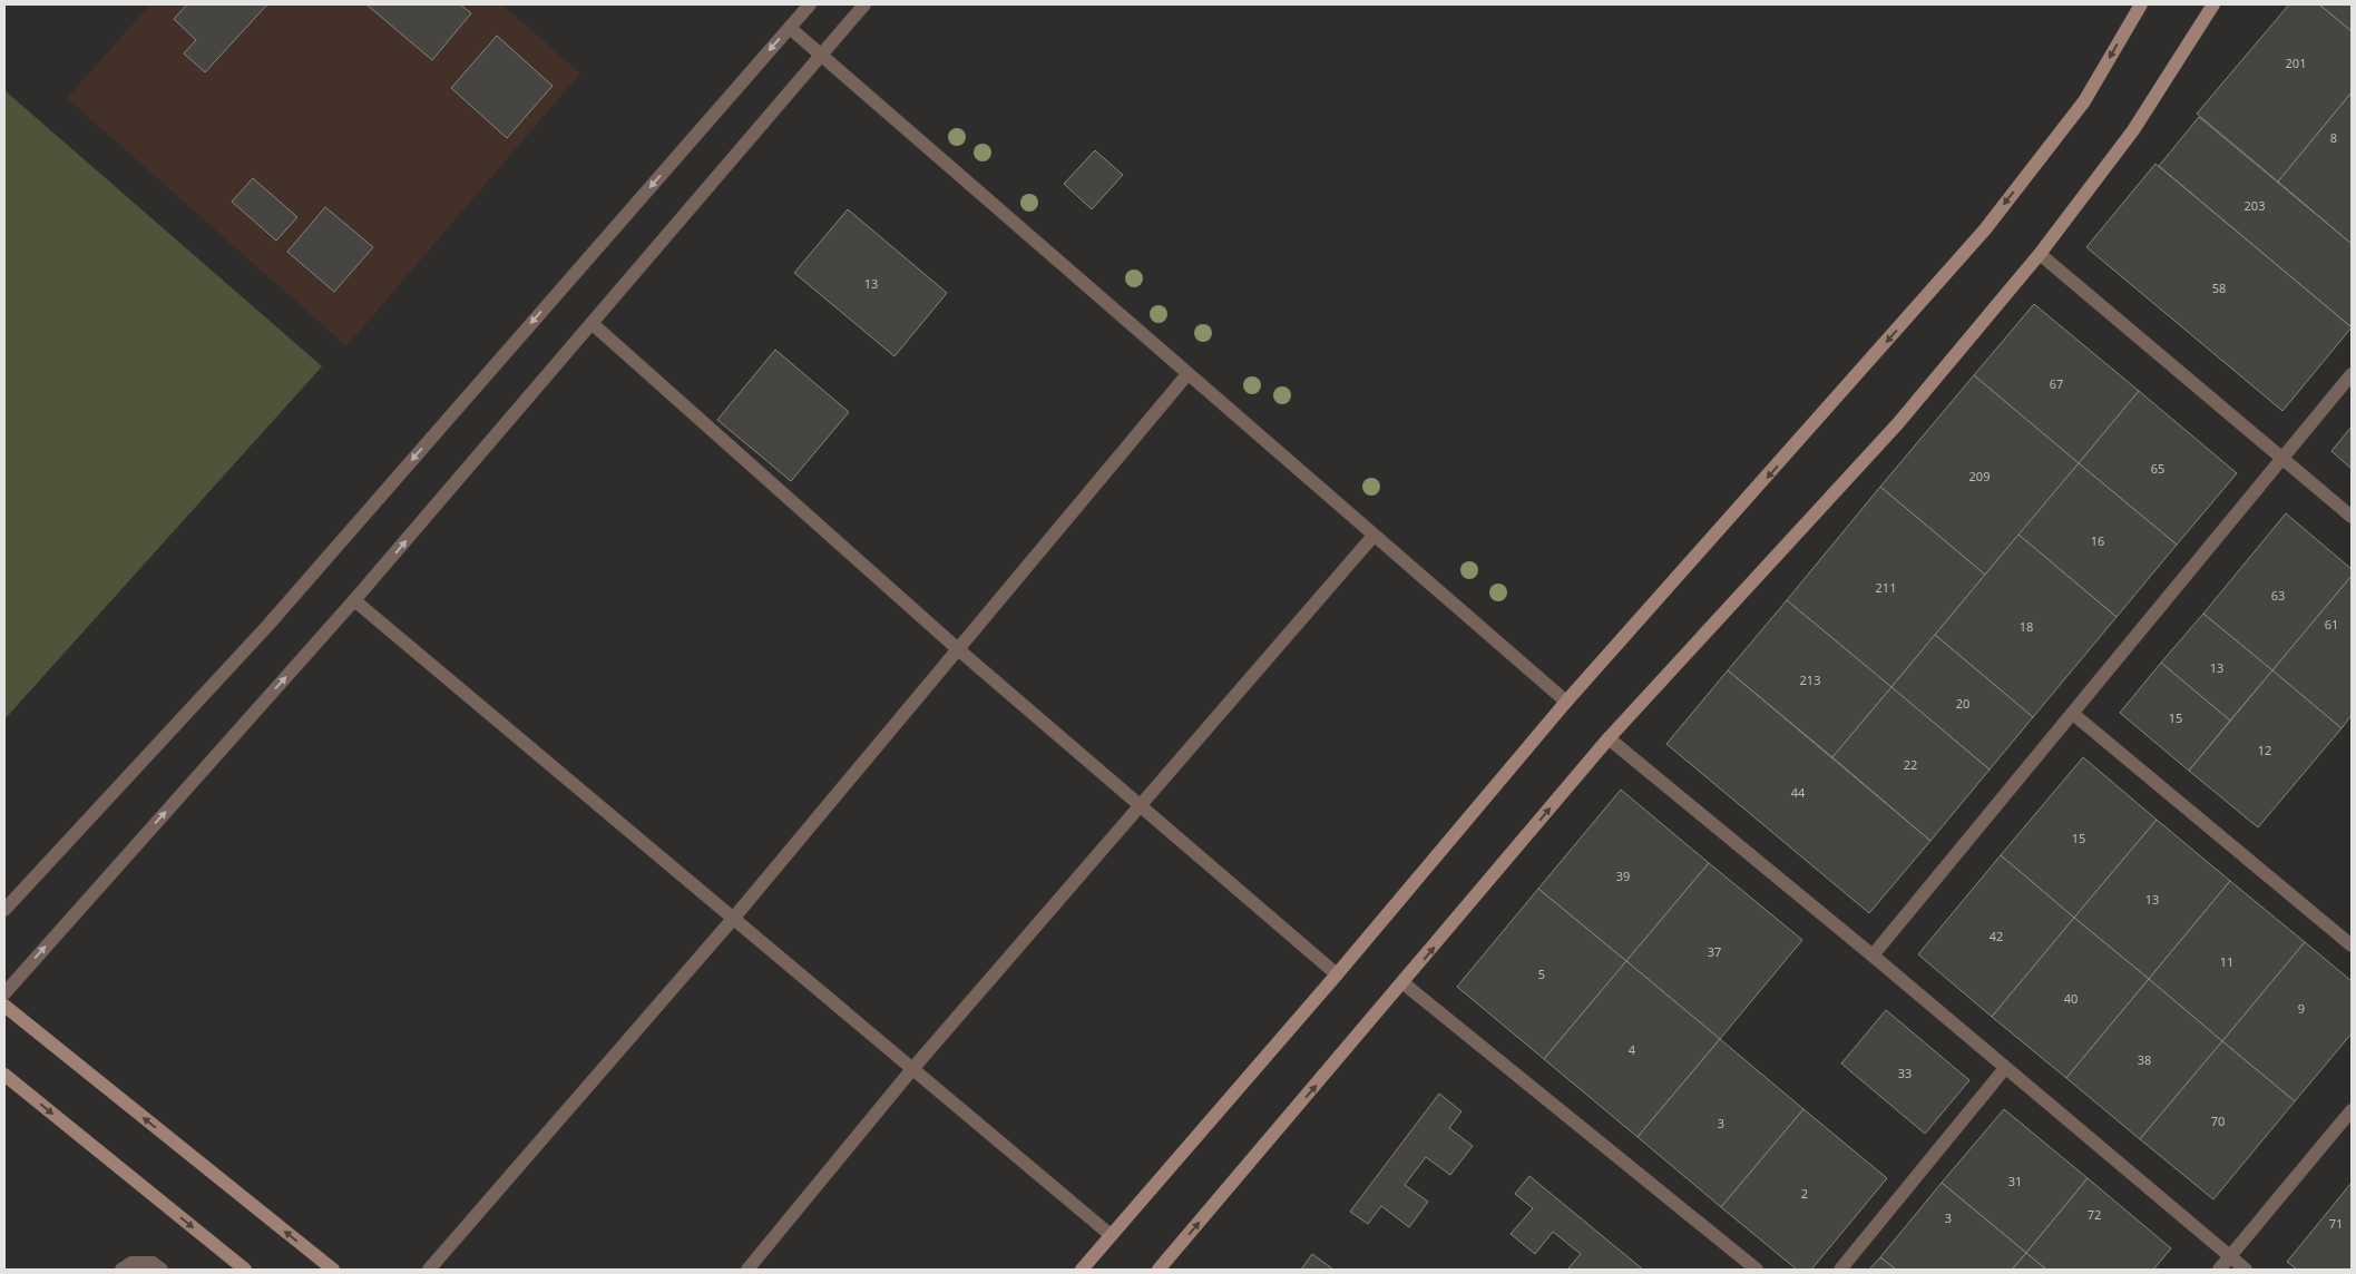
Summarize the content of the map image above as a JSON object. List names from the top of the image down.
{
  "house_numbers": [
    "201",
    "8",
    "203",
    "13",
    "58",
    "67",
    "65",
    "209",
    "16",
    "211",
    "63",
    "61",
    "18",
    "13",
    "213",
    "20",
    "15",
    "12",
    "22",
    "44",
    "15",
    "39",
    "13",
    "42",
    "37",
    "11",
    "5",
    "40",
    "9",
    "4",
    "38",
    "33",
    "70",
    "3",
    "31",
    "2",
    "72",
    "3",
    "71"
  ]
}
